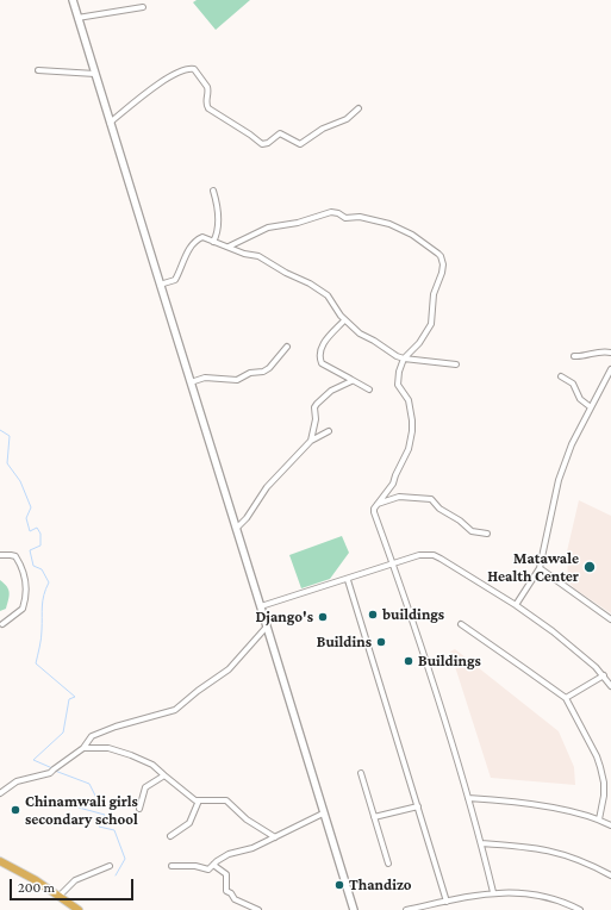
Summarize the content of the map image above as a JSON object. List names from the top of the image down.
{
  "places": [
    "Matawale Health Center",
    "buildings",
    "Django's",
    "Buildins",
    "Buildings",
    "Chinamwali girls secondary school",
    "Thandizo"
  ],
  "scale_bar": "200 m"
}
